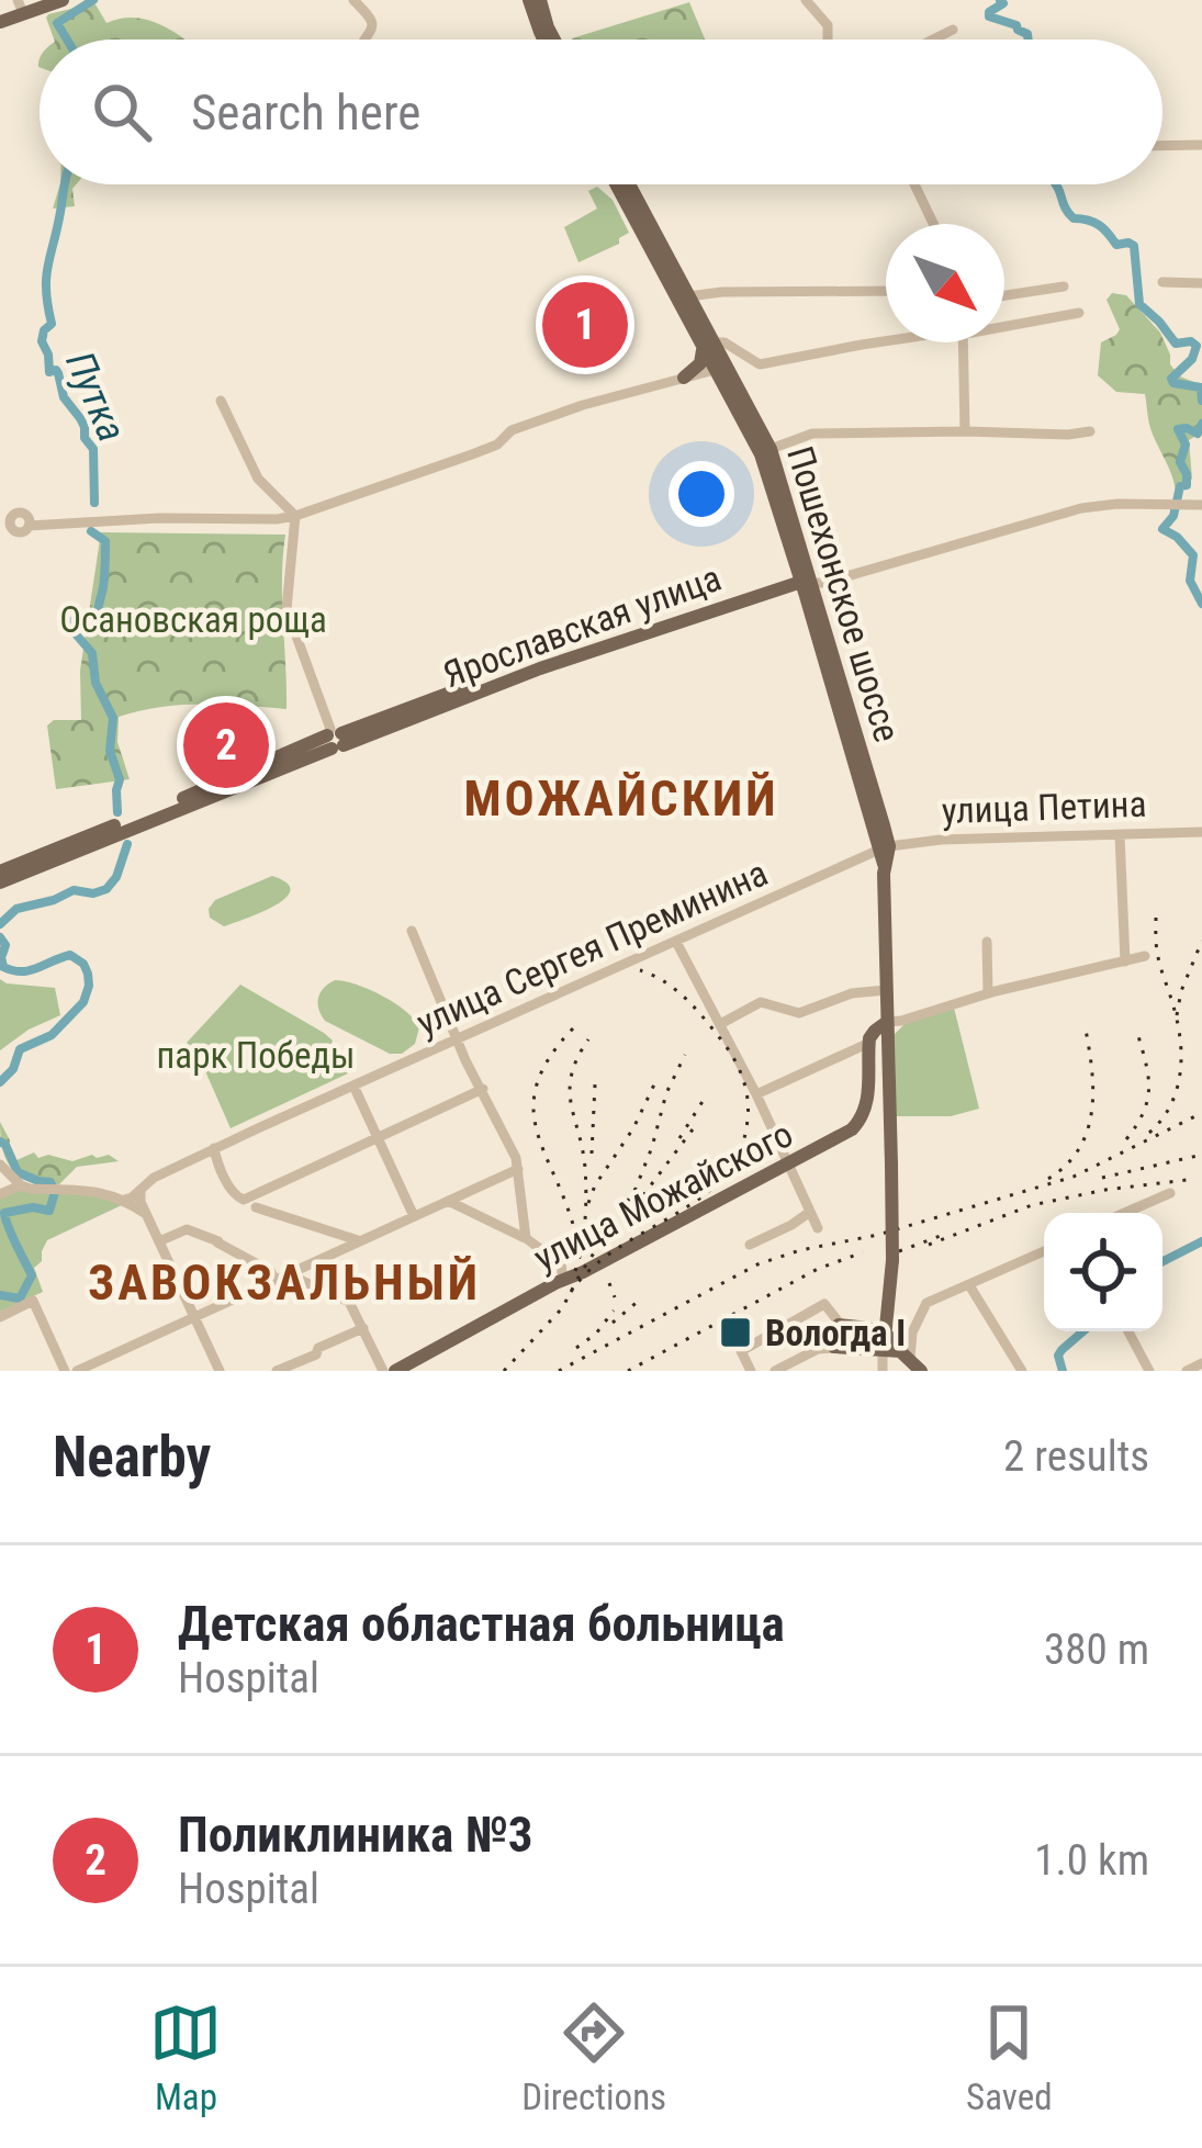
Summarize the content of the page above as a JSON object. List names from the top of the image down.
{
  "streets": {
    "main road": ["Пошехонское шоссе", "Ярославская улица", "улица Можайского"],
    "street": ["улица Петина", "улица Сергея Преминина"]
  },
  "crossings": [
    ["Пошехонское шоссе", "Ярославская улица"],
    ["Пошехонское шоссе", "улица Петина"],
    ["Пошехонское шоссе", "улица Сергея Преминина"],
    ["улица Петина", "улица Сергея Преминина"]
  ],
  "districts": ["МОЖАЙСКИЙ", "ЗАВОКЗАЛЬНЫЙ"],
  "water": ["Путка"],
  "parks": ["Осановская роща", "парк Победы"],
  "places": {
    "transit": ["Вологда I"]
  },
  "north": "bottom right",
  "page": {
    "search": "Search here",
    "pins": ["1", "2"],
    "heading": ["Nearby", "2 results"],
    "list": [
      {
        "mark": "1",
        "name": "Детская областная больница",
        "note": "Hospital",
        "value": "380 m"
      },
      {
        "mark": "2",
        "name": "Поликлиника №3",
        "note": "Hospital",
        "value": "1.0 km"
      }
    ],
    "nav": ["Map", "Directions", "Saved"]
  }
}
